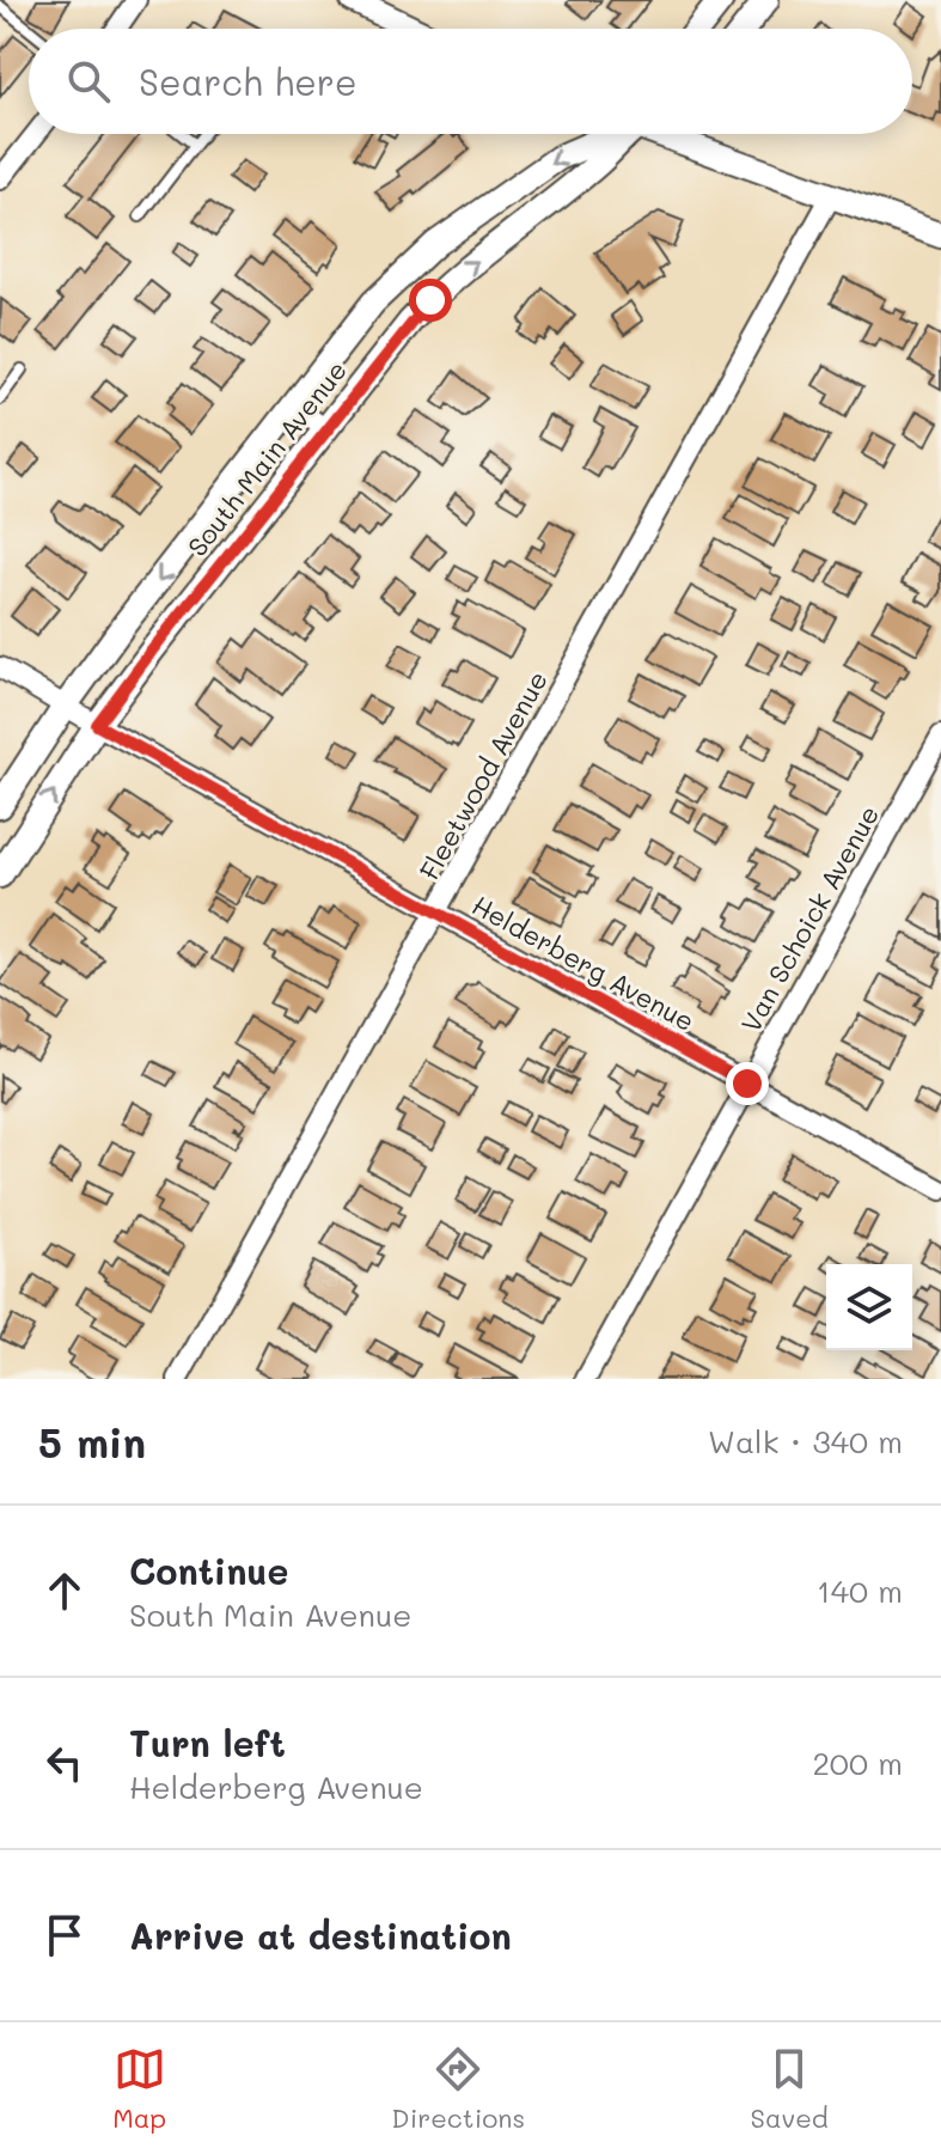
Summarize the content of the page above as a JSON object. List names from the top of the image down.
{
  "streets": {
    "street": [
      "South Main Avenue",
      "Fleetwood Avenue",
      "Van Schoick Avenue",
      "Helderberg Avenue"
    ]
  },
  "crossings": [
    ["South Main Avenue", "Helderberg Avenue"],
    ["Fleetwood Avenue", "Helderberg Avenue"],
    ["Van Schoick Avenue", "Helderberg Avenue"]
  ],
  "page": {
    "search": "Search here",
    "heading": ["5 min", "Walk · 340 m"],
    "list": [
      ["Continue", "South Main Avenue", "140 m"],
      ["Turn left", "Helderberg Avenue", "200 m"],
      "Arrive at destination"
    ],
    "nav": ["Map", "Directions", "Saved"]
  }
}
